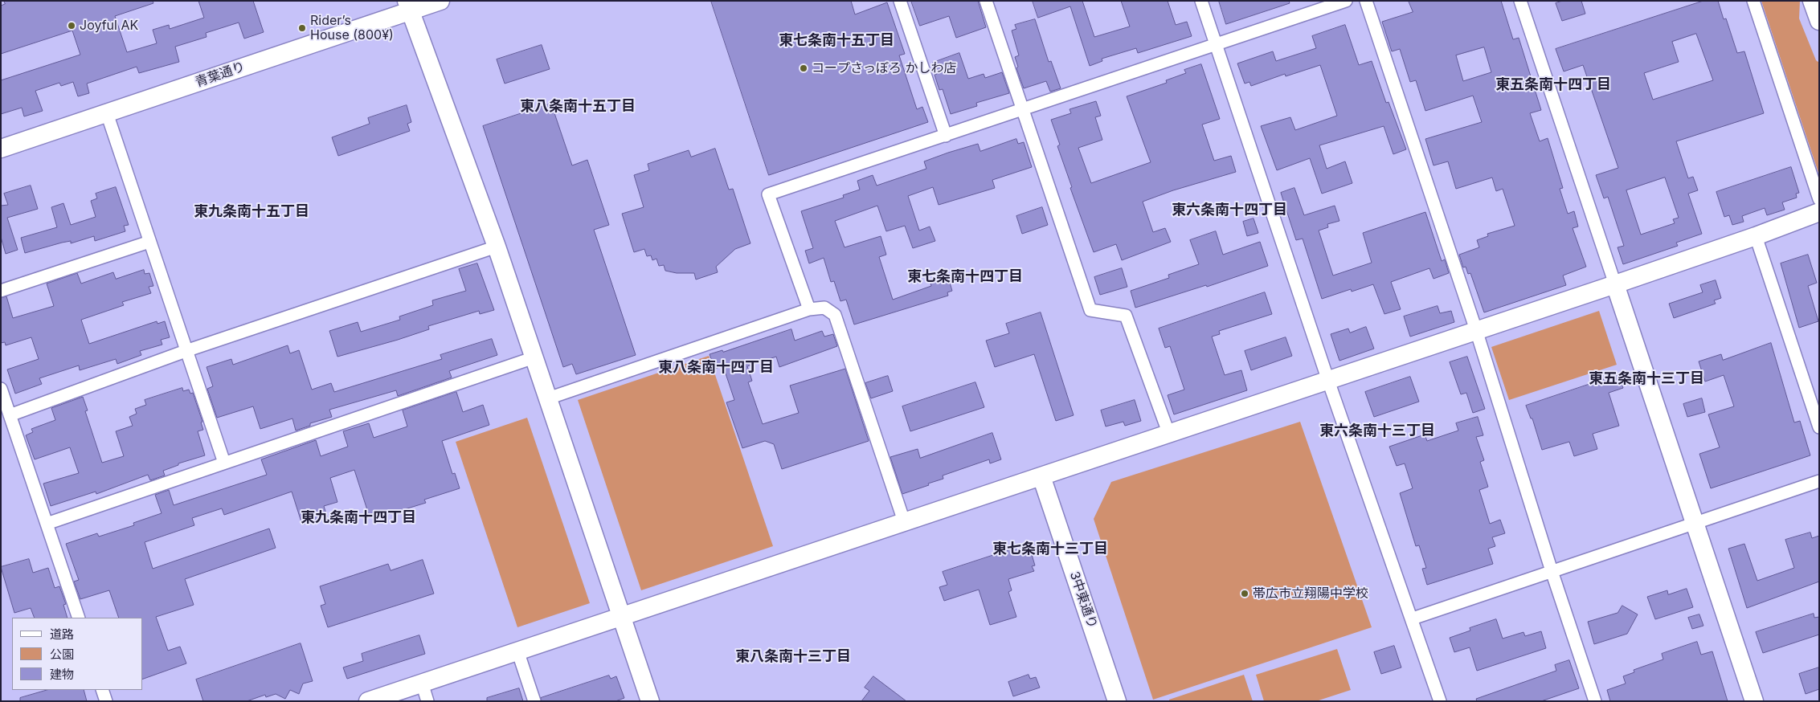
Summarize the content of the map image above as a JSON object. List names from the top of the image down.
{
  "streets": {
    "street": ["青葉通り", "3中東通り"]
  },
  "districts": [
    "東七条南十五丁目",
    "東五条南十四丁目",
    "東八条南十五丁目",
    "東六条南十四丁目",
    "東九条南十五丁目",
    "東七条南十四丁目",
    "東八条南十四丁目",
    "東五条南十三丁目",
    "東六条南十三丁目",
    "東九条南十四丁目",
    "東七条南十三丁目",
    "東八条南十三丁目"
  ],
  "places": [
    "Joyful AK",
    "Rider’s House (800¥)",
    "コープさっぽろ かしわ店",
    "帯広市立翔陽中学校"
  ],
  "legend": ["道路", "公園", "建物"]
}
